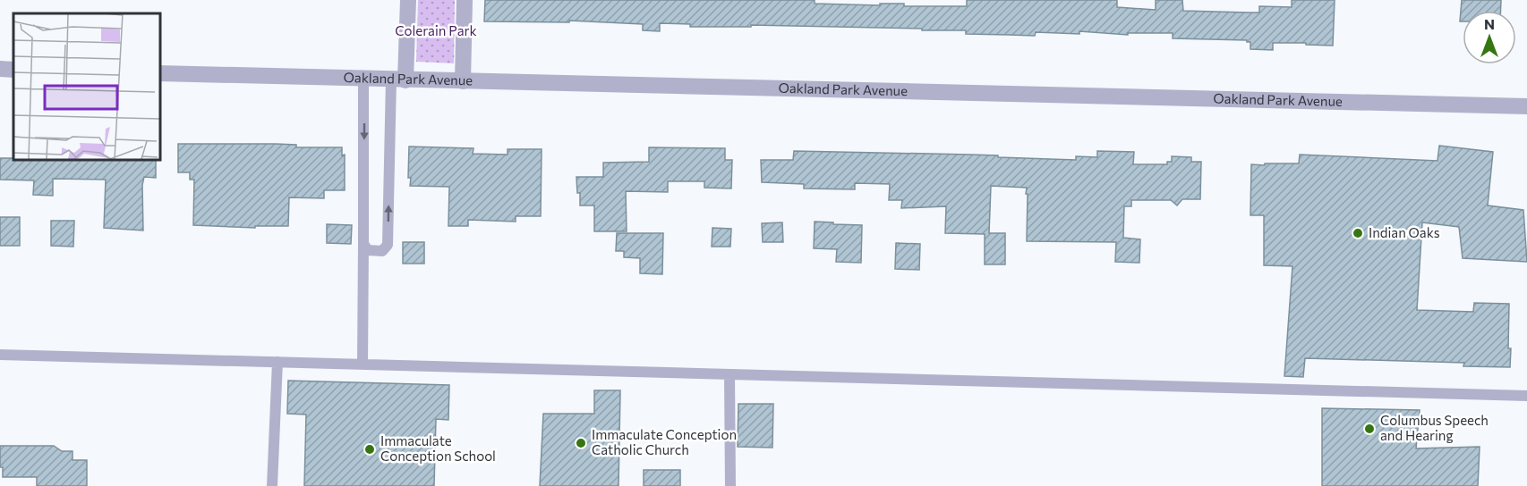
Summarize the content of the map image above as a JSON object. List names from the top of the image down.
{
  "streets": {
    "street": ["Oakland Park Avenue"]
  },
  "parks": ["Colerain Park"],
  "places": [
    "Indian Oaks",
    "Columbus Speech and Hearing",
    "Immaculate Conception Catholic Church",
    "Immaculate Conception School"
  ],
  "north": "top"
}
